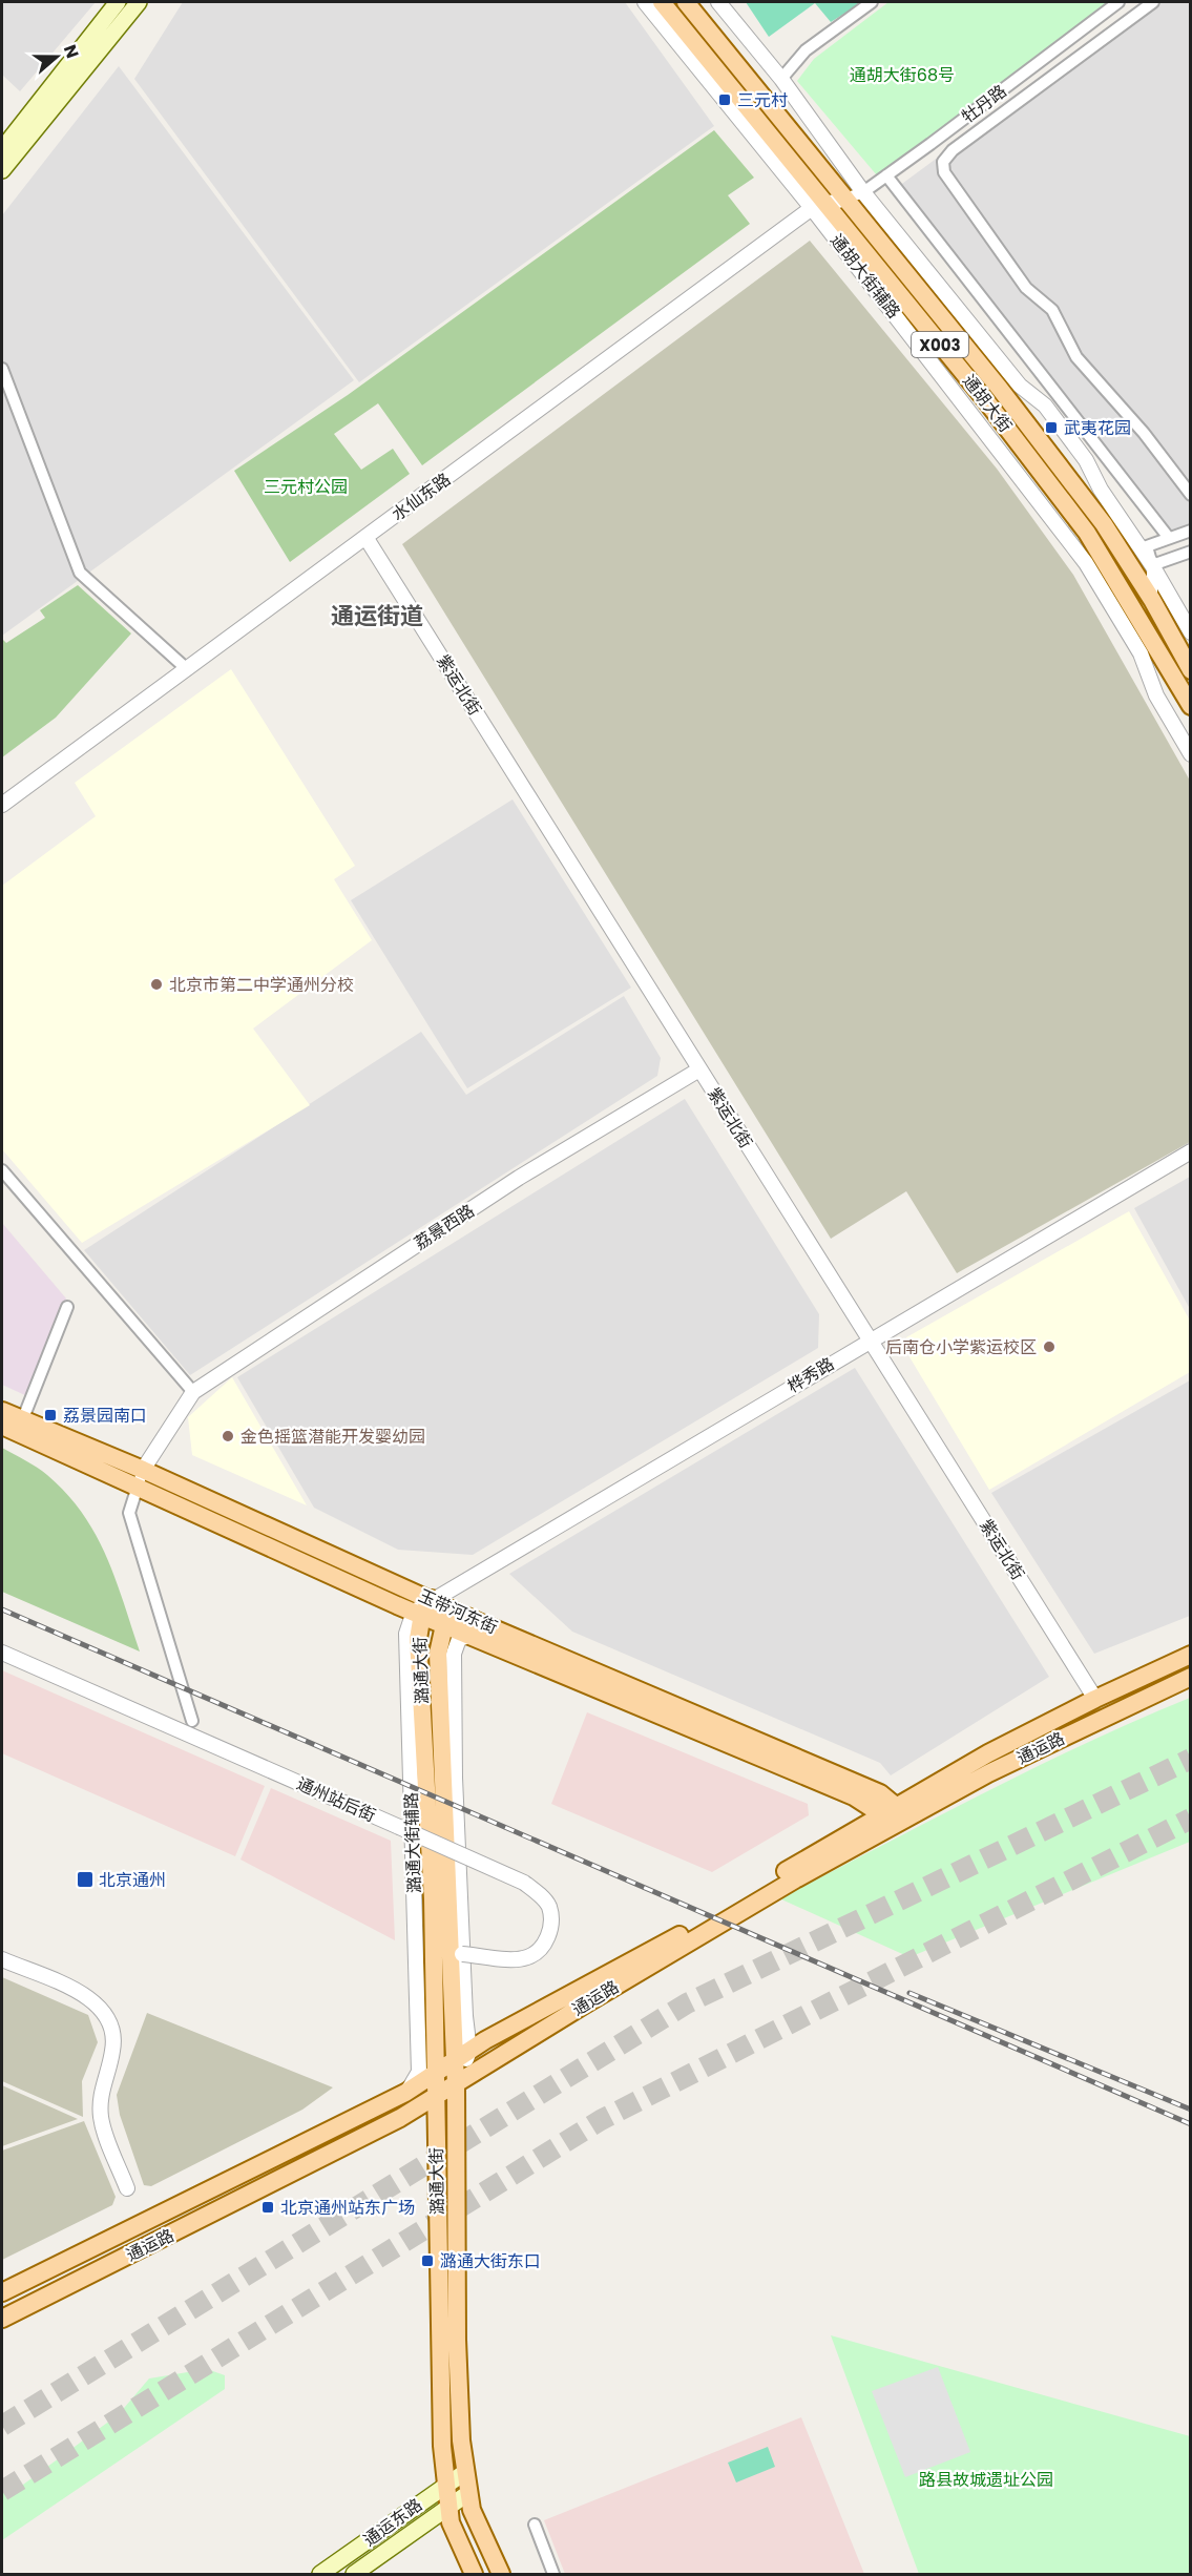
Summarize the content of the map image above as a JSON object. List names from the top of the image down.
{
  "streets": {
    "main road": [
      "X003",
      "通胡大街",
      "玉带河东街",
      "潞通大街",
      "通运路",
      "通运东路"
    ],
    "street": [
      "牡丹路",
      "通胡大街辅路",
      "水仙东路",
      "紫运北街",
      "荔景西路",
      "桦秀路",
      "通州站后街",
      "潞通大街辅路"
    ]
  },
  "crossings": [
    ["牡丹路", "通胡大街"],
    ["牡丹路", "水仙东路"],
    ["通胡大街辅路", "通胡大街"],
    ["通胡大街辅路", "水仙东路"],
    ["通胡大街", "水仙东路"],
    ["水仙东路", "紫运北街"],
    ["紫运北街", "荔景西路"],
    ["紫运北街", "桦秀路"],
    ["紫运北街", "通运路"],
    ["荔景西路", "玉带河东街"],
    ["桦秀路", "玉带河东街"],
    ["桦秀路", "潞通大街"],
    ["桦秀路", "潞通大街辅路"],
    ["玉带河东街", "潞通大街"],
    ["玉带河东街", "通运路"],
    ["玉带河东街", "潞通大街辅路"],
    ["潞通大街", "通运路"],
    ["潞通大街", "潞通大街辅路"],
    ["潞通大街", "通运东路"],
    ["通运路", "潞通大街辅路"]
  ],
  "districts": ["通运街道"],
  "parks": ["通胡大街68号", "三元村公园", "路县故城遗址公园"],
  "places": {
    "transit": [
      "三元村",
      "武夷花园",
      "荔景园南口",
      "北京通州",
      "北京通州站东广场",
      "潞通大街东口"
    ],
    "other": ["北京市第二中学通州分校", "后南仓小学紫运校区", "金色摇篮潜能开发婴幼园"]
  },
  "north": "right"
}
